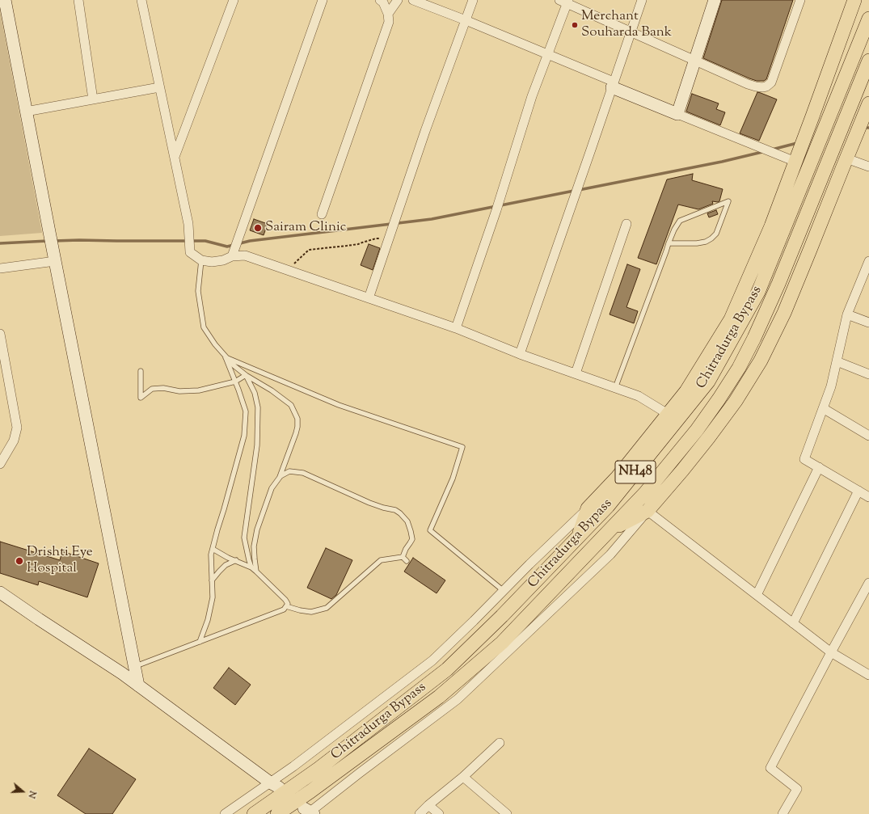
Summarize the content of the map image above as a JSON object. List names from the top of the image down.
{
  "streets": {
    "main road": ["Chitradurga Bypass", "NH48"]
  },
  "places": ["Merchant Souharda Bank", "Sairam Clinic", "Drishti Eye Hospital"],
  "north": "right"
}
